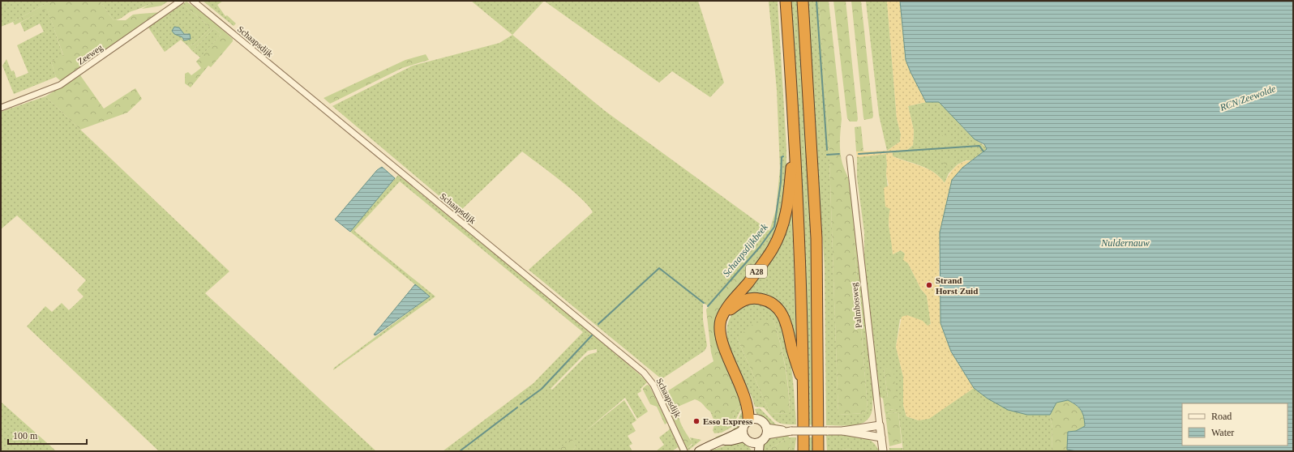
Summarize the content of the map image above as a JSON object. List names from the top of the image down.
{
  "streets": {
    "highway": ["A28"],
    "street": ["Schaapsdijk", "Zeeweg", "Palmbosweg"]
  },
  "water": ["RCN Zeewolde", "Nuldernauw", "Schaapsdijkbeek"],
  "places": ["Strand Horst Zuid", "Esso Express"],
  "legend": ["Road", "Water"],
  "scale_bar": "100 m"
}
